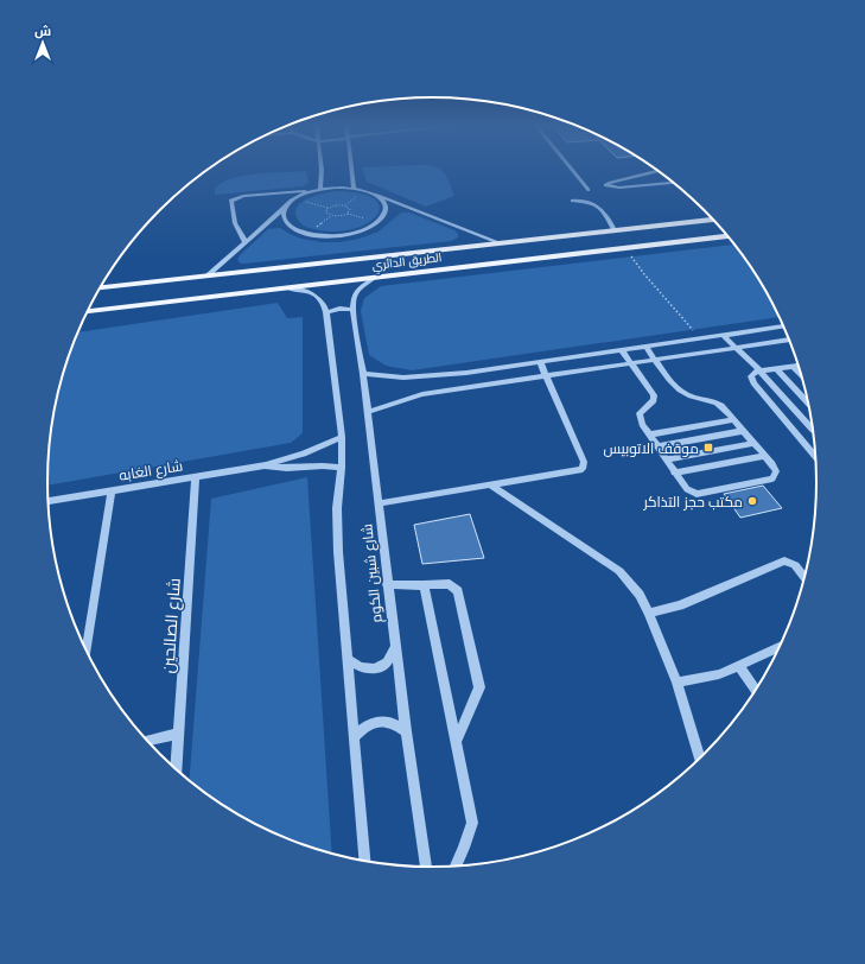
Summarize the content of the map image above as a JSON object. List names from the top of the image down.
{
  "streets": {
    "main road": ["الطريق الدائري"],
    "street": ["شارع الغابه", "شارع شبين الكوم", "شارع الصالحين"]
  },
  "crossings": [
    ["الطريق الدائري", "شارع شبين الكوم"],
    ["شارع الغابه", "شارع شبين الكوم"],
    ["شارع الغابه", "شارع الصالحين"]
  ],
  "places": {
    "transit": ["موقف الاتوبيس"],
    "other": ["مكتب حجز التذاكر"]
  },
  "north": "top"
}
